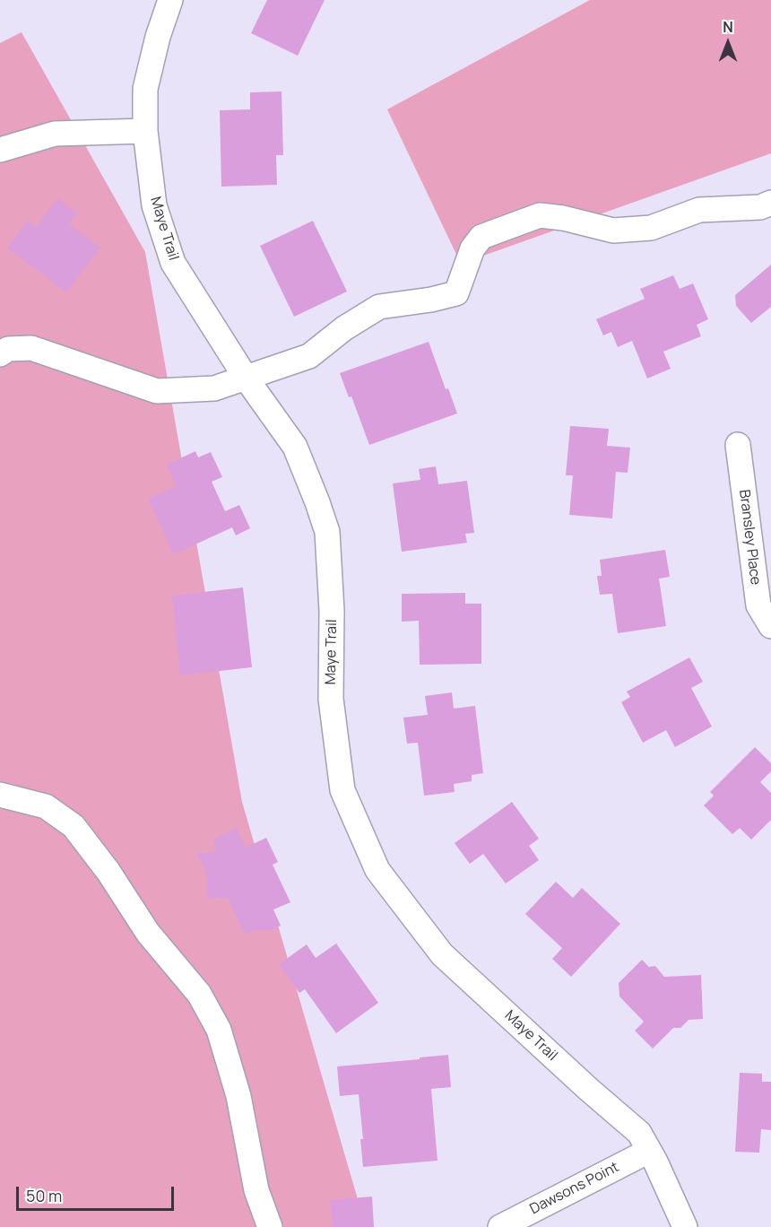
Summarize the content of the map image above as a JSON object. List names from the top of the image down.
{
  "streets": {
    "street": ["Maye Trail", "Bransley Place", "Dawsons Point"]
  },
  "crossings": [
    ["Maye Trail", "Dawsons Point"]
  ],
  "scale_bar": "50 m",
  "north": "top"
}
